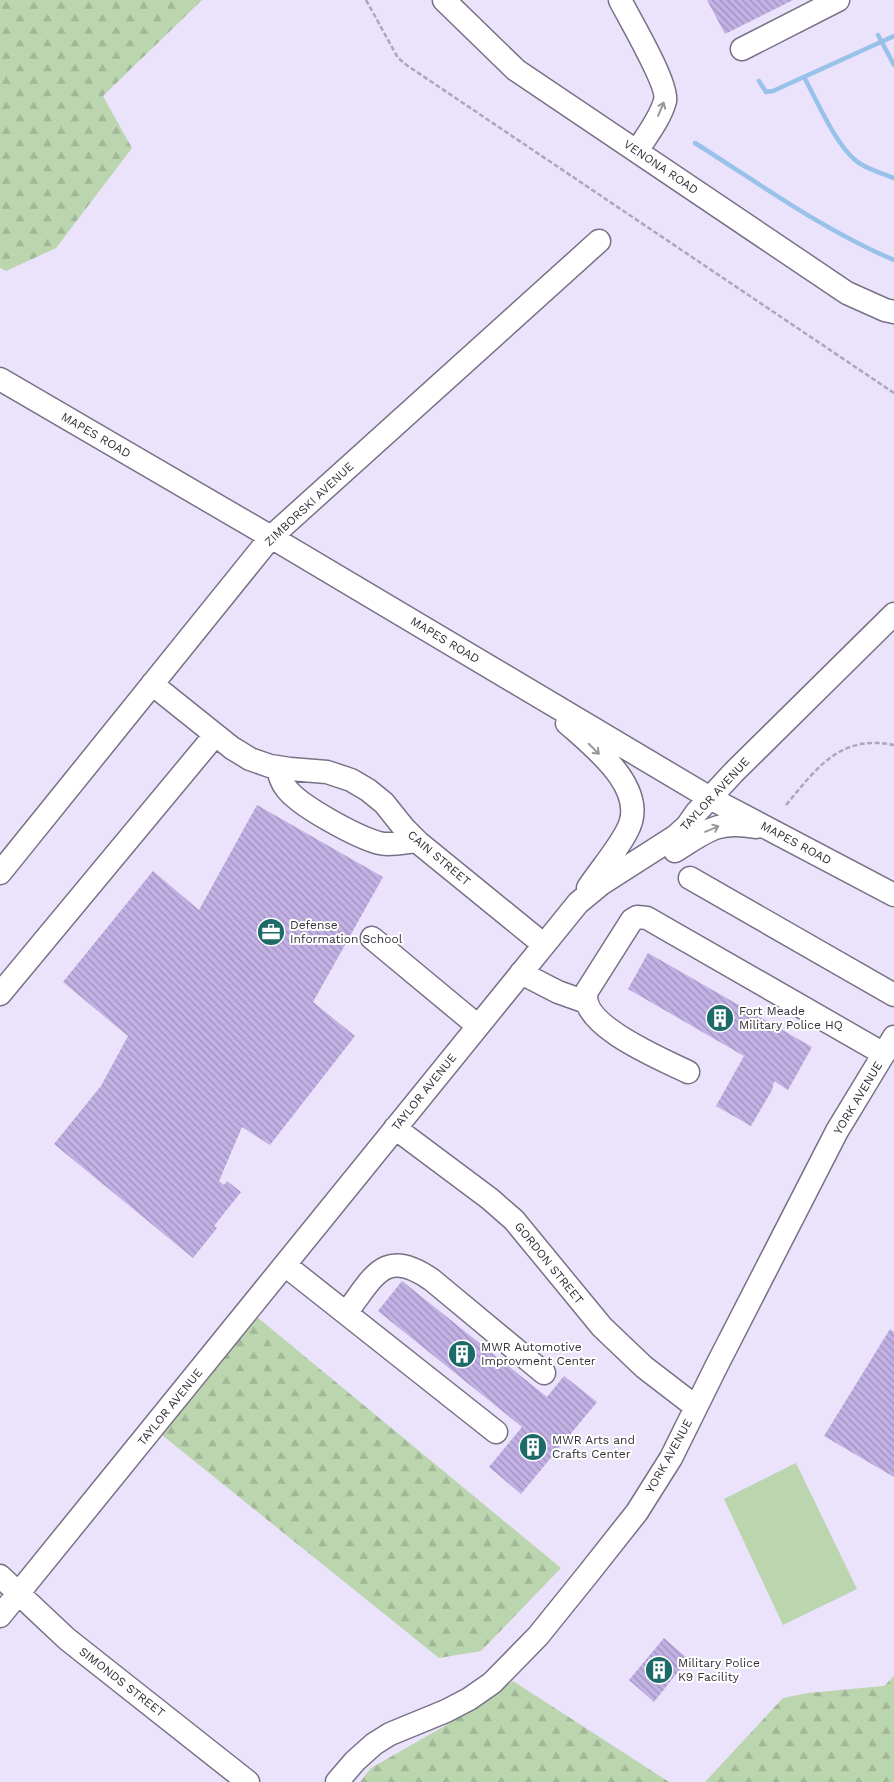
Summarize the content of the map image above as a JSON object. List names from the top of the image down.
{
  "streets": {
    "street": [
      "VENONA ROAD",
      "MAPES ROAD",
      "ZIMBORSKI AVENUE",
      "TAYLOR AVENUE",
      "CAIN STREET",
      "YORK AVENUE",
      "GORDON STREET",
      "SIMONDS STREET"
    ]
  },
  "crossings": [
    ["MAPES ROAD", "ZIMBORSKI AVENUE"],
    ["MAPES ROAD", "TAYLOR AVENUE"],
    ["ZIMBORSKI AVENUE", "CAIN STREET"],
    ["TAYLOR AVENUE", "CAIN STREET"],
    ["TAYLOR AVENUE", "GORDON STREET"],
    ["TAYLOR AVENUE", "SIMONDS STREET"],
    ["YORK AVENUE", "GORDON STREET"]
  ],
  "places": {
    "office": ["Defense Information School"],
    "building": [
      "Fort Meade Military Police HQ",
      "MWR Automotive Improvment Center",
      "MWR Arts and Crafts Center",
      "Military Police K9 Facility"
    ]
  }
}
